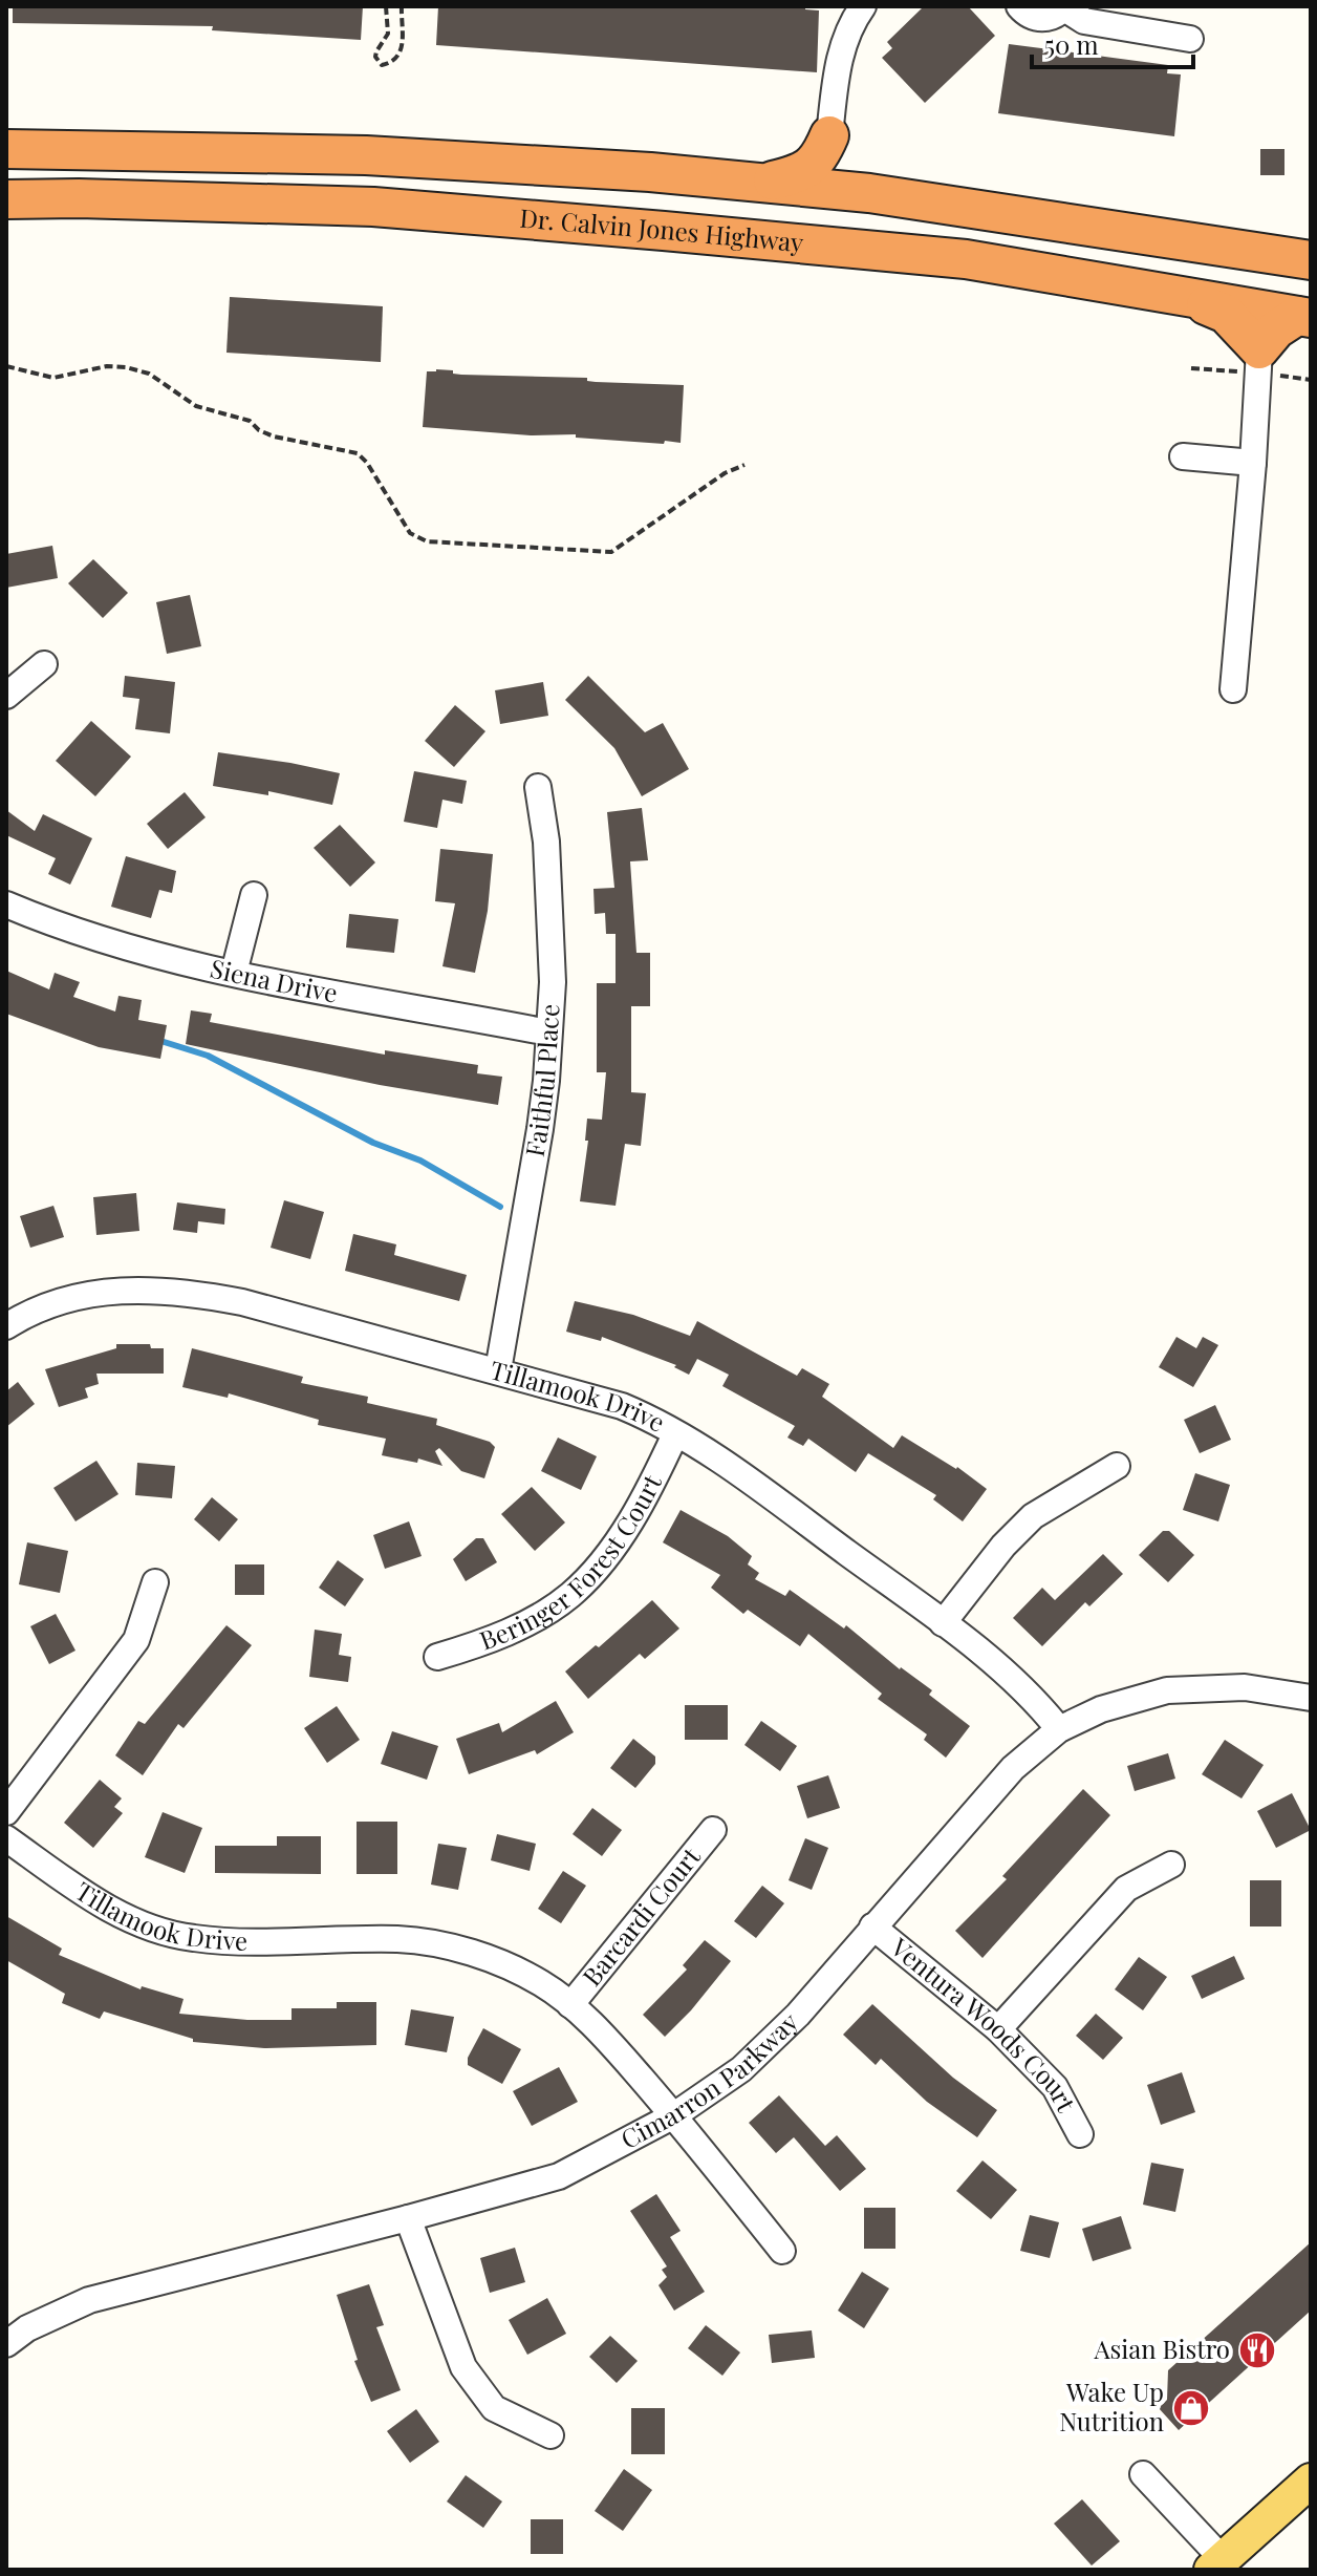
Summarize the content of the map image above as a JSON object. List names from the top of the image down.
{
  "streets": {
    "highway": ["Dr. Calvin Jones Highway"],
    "street": [
      "Siena Drive",
      "Faithful Place",
      "Tillamook Drive",
      "Beringer Forest Court",
      "Barcardi Court",
      "Ventura Woods Court",
      "Cimarron Parkway"
    ]
  },
  "crossings": [
    ["Siena Drive", "Faithful Place"],
    ["Faithful Place", "Tillamook Drive"],
    ["Tillamook Drive", "Beringer Forest Court"],
    ["Tillamook Drive", "Barcardi Court"],
    ["Tillamook Drive", "Cimarron Parkway"],
    ["Ventura Woods Court", "Cimarron Parkway"]
  ],
  "places": {
    "restaurant": ["Asian Bistro"],
    "shop": ["Wake Up Nutrition"]
  },
  "scale_bar": "50 m"
}
